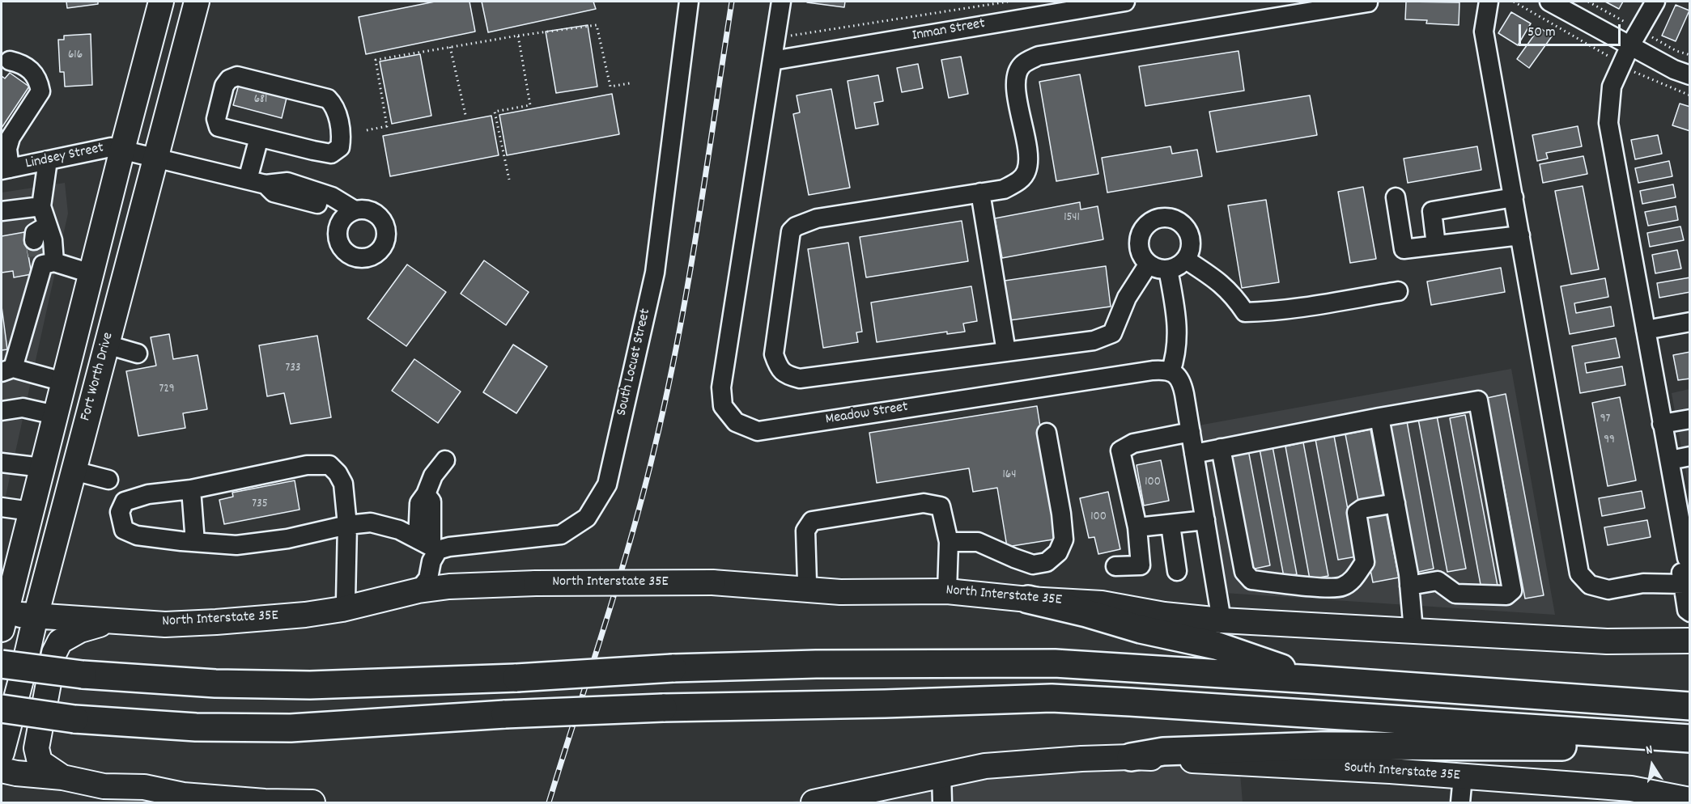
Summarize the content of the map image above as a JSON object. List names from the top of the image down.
{
  "streets": {
    "main road": ["Fort Worth Drive", "North Interstate 35E", "South Interstate 35E"],
    "street": [
      "Inman Street",
      "Lindsey Street",
      "South Locust Street",
      "Meadow Street"
    ]
  },
  "crossings": [
    ["Inman Street", "Meadow Street"],
    ["Lindsey Street", "Fort Worth Drive"],
    ["Fort Worth Drive", "North Interstate 35E"]
  ],
  "house_numbers": [
    "616",
    "681",
    "1541",
    "733",
    "729",
    "97",
    "99",
    "164",
    "100",
    "735",
    "100"
  ],
  "scale_bar": "50 m",
  "north": "top"
}
